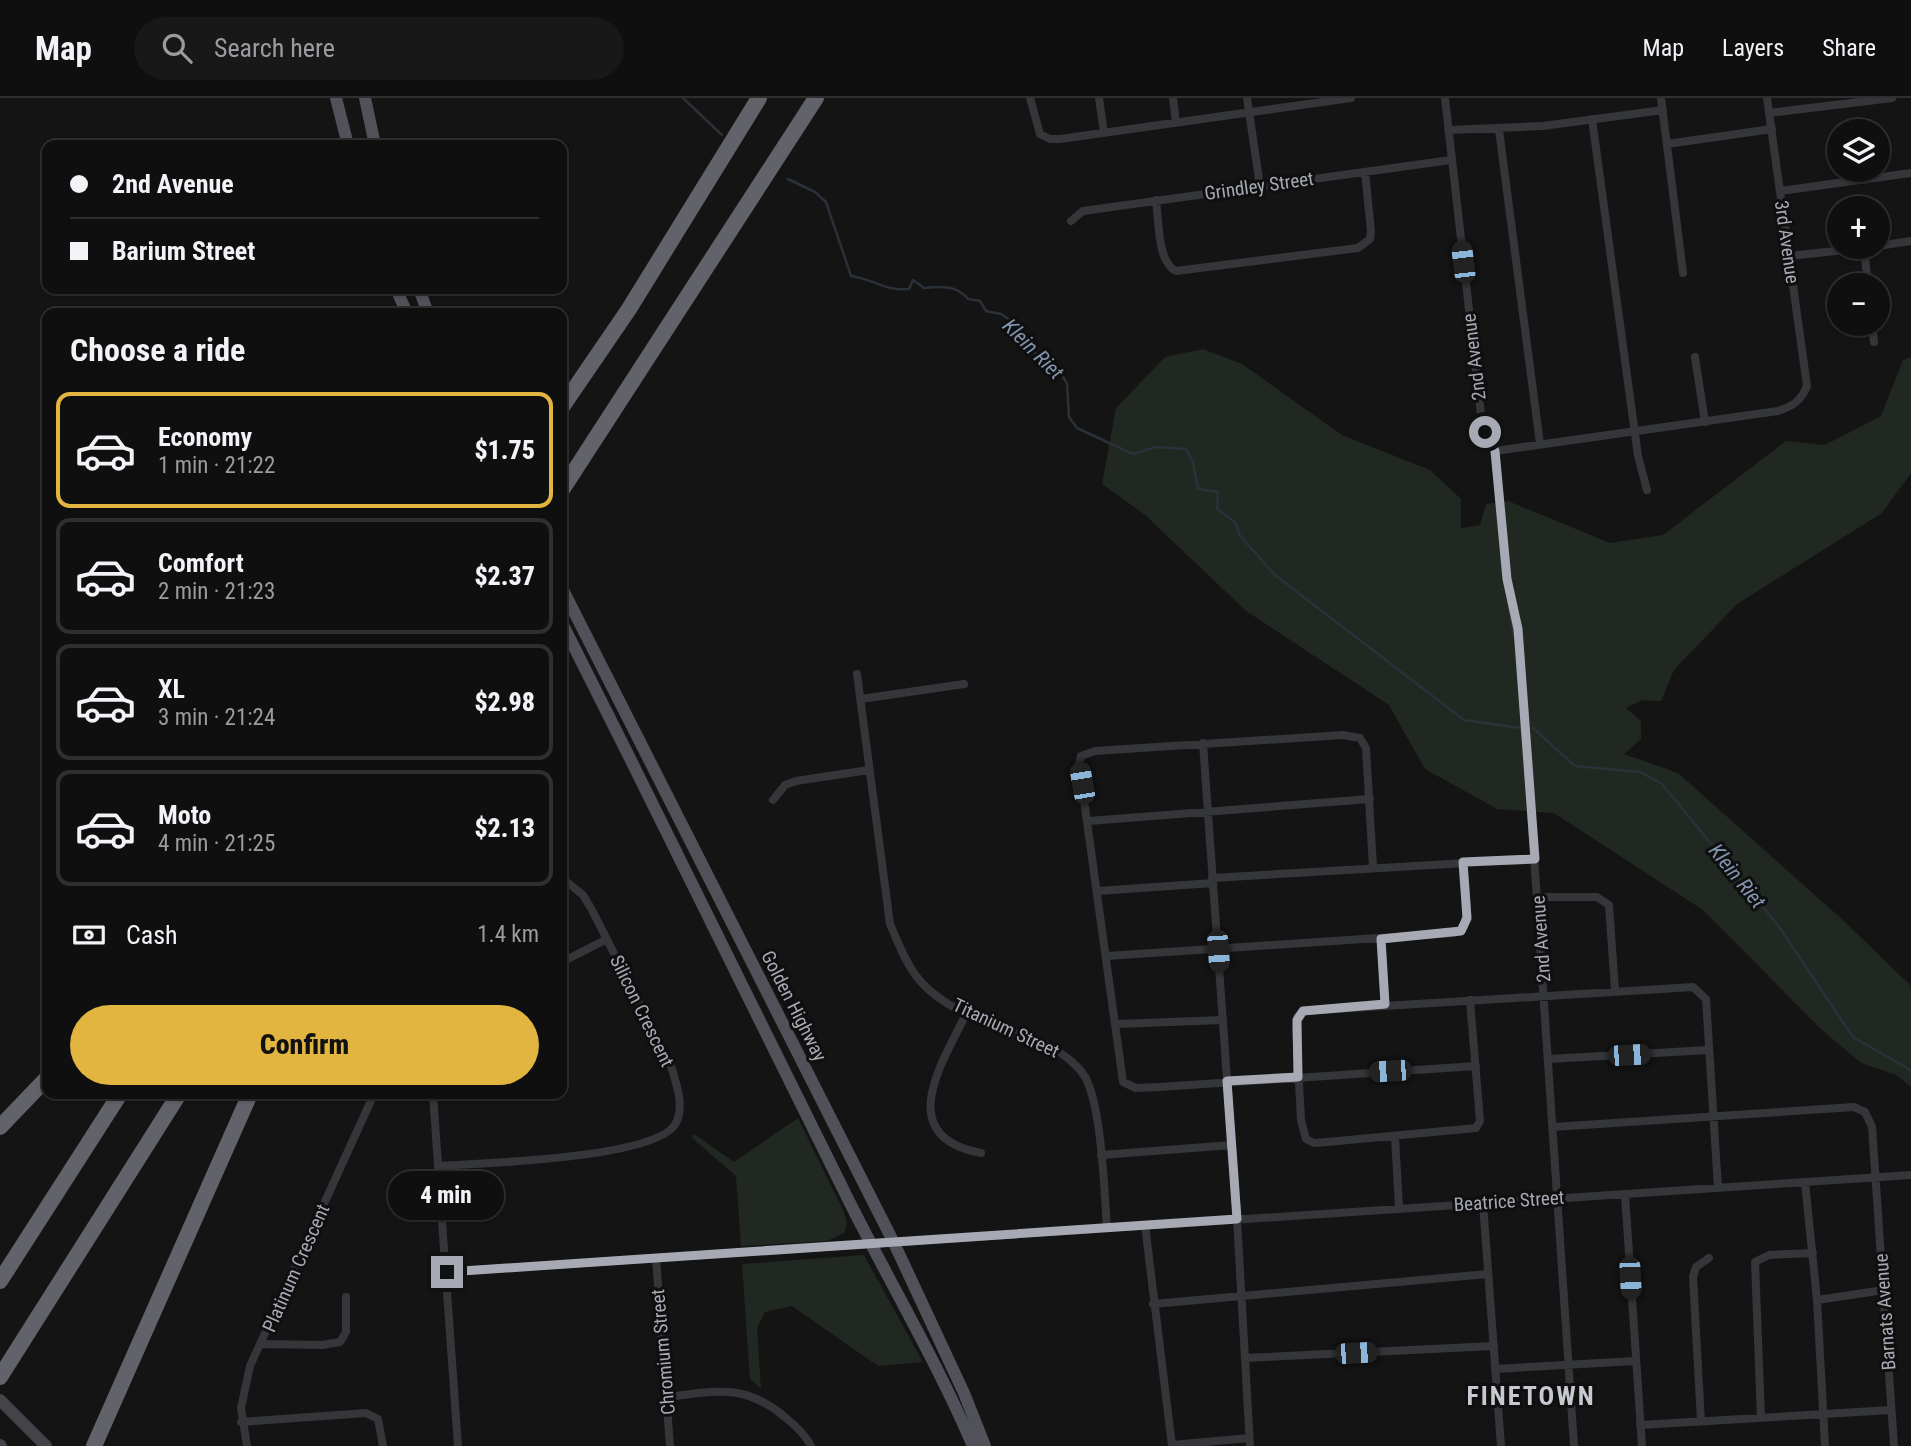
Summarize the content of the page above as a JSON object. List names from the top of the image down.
{
  "streets": {
    "main road": ["Golden Highway"],
    "street": [
      "Grindley Street",
      "3rd Avenue",
      "2nd Avenue",
      "Silicon Crescent",
      "Titanium Street",
      "Beatrice Street",
      "Platinum Crescent",
      "Barnats Avenue",
      "Chromium Street"
    ]
  },
  "crossings": [
    ["Grindley Street", "2nd Avenue"],
    ["2nd Avenue", "Beatrice Street"],
    ["Golden Highway", "Beatrice Street"],
    ["Titanium Street", "Beatrice Street"],
    ["Beatrice Street", "Barnats Avenue"],
    ["Beatrice Street", "Chromium Street"]
  ],
  "districts": ["FINETOWN"],
  "water": ["Klein Riet"],
  "page": {
    "header": "Map",
    "search": "Search here",
    "nav": ["Map", "Layers", "Share"],
    "map_buttons": ["+", "−"],
    "banner": ["2nd Avenue", "Barium Street"],
    "heading": "Choose a ride",
    "list": [
      {
        "name": "Economy",
        "note": "1 min · 21:22",
        "value": "$1.75"
      },
      {
        "name": "Comfort",
        "note": "2 min · 21:23",
        "value": "$2.37"
      },
      {
        "name": "XL",
        "note": "3 min · 21:24",
        "value": "$2.98"
      },
      {
        "name": "Moto",
        "note": "4 min · 21:25",
        "value": "$2.13"
      }
    ],
    "pay": ["Cash", "1.4 km"],
    "buttons": "Confirm",
    "bubble": "4 min"
  }
}
